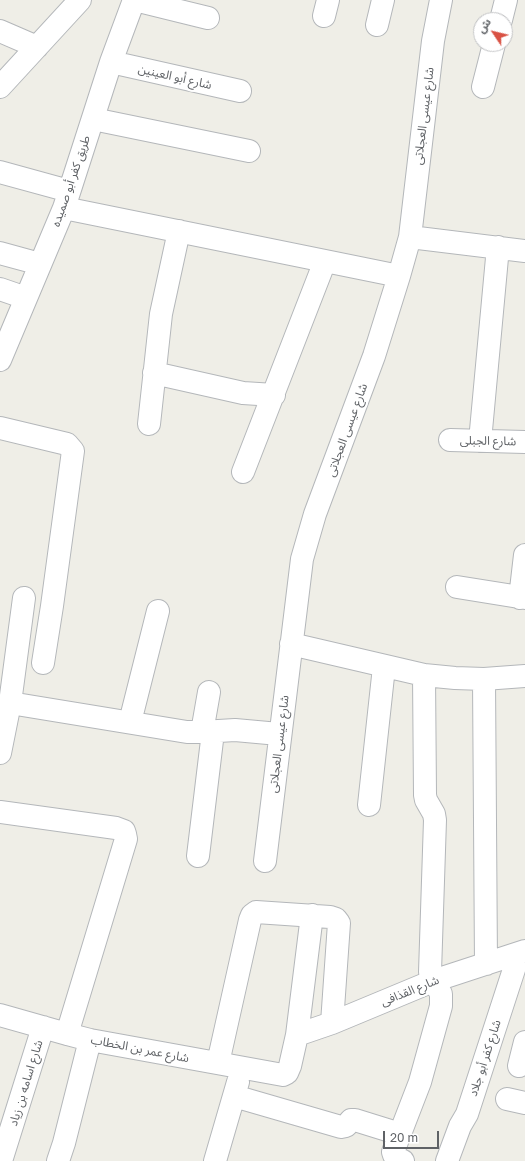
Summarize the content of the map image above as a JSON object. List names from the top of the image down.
{
  "streets": {
    "street": [
      "شارع أبو العينين",
      "شارع عيسى العجلاتى",
      "طريق كفر أبو صميده",
      "شارع الجبلى",
      "شارع القذافى",
      "شارع عمر بن الخطاب",
      "شارع كفر أبو جلاد",
      "شارع اسامه بن زياد"
    ]
  },
  "crossings": [
    ["شارع أبو العينين", "طريق كفر أبو صميده"],
    ["شارع القذافى", "شارع عمر بن الخطاب"],
    ["شارع القذافى", "شارع كفر أبو جلاد"],
    ["شارع عمر بن الخطاب", "شارع اسامه بن زياد"]
  ],
  "scale_bar": "20 m",
  "north": "top left"
}
